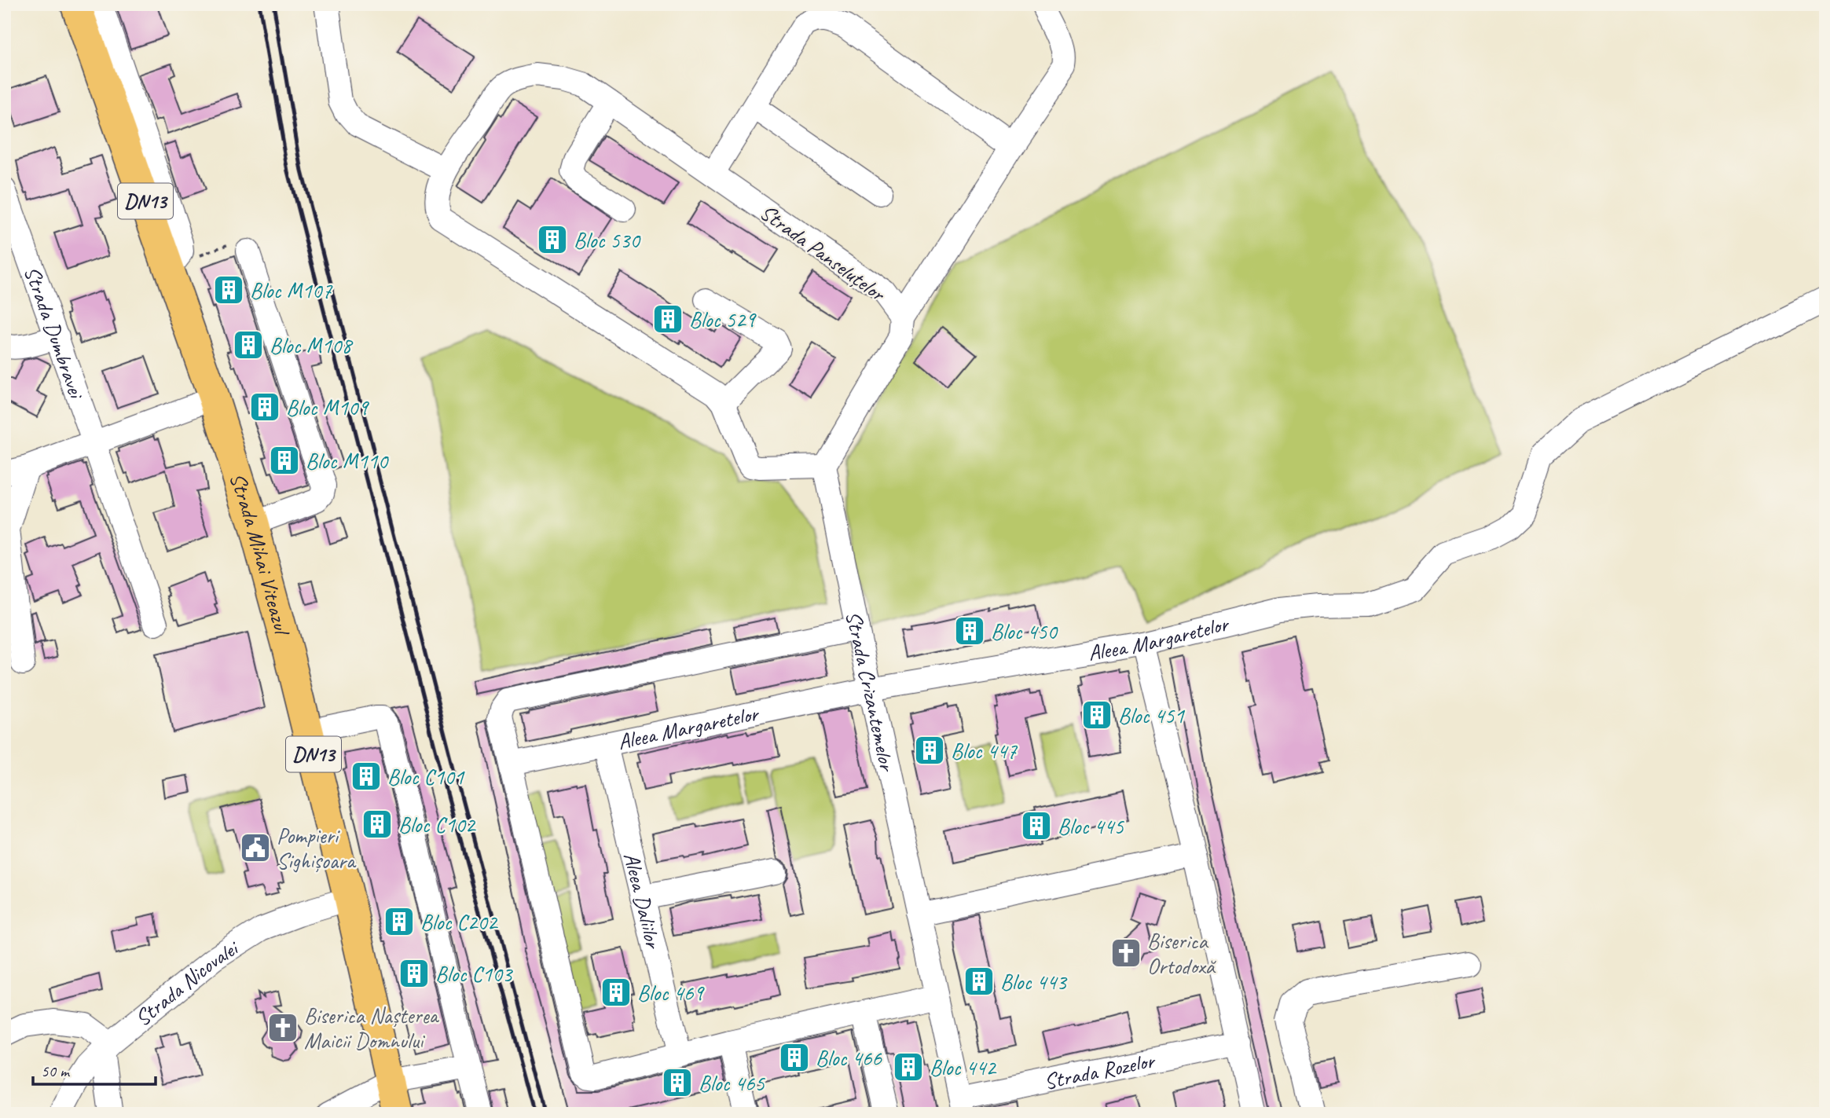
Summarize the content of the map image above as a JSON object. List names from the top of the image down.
{
  "streets": {
    "highway": ["DN13", "Strada Mihai Viteazul"],
    "street": [
      "Strada Panseluțelor",
      "Strada Dumbravei",
      "Aleea Margaretelor",
      "Strada Crizantemelor",
      "Aleea Daliilor",
      "Strada Nicovalei",
      "Strada Rozelor"
    ]
  },
  "crossings": [
    ["Strada Panseluțelor", "Strada Crizantemelor"],
    ["Strada Mihai Viteazul", "Strada Nicovalei"],
    ["Aleea Margaretelor", "Strada Crizantemelor"],
    ["Aleea Margaretelor", "Aleea Daliilor"],
    ["Strada Crizantemelor", "Strada Rozelor"]
  ],
  "places": {
    "building": [
      "Bloc 530",
      "Bloc M107",
      "Bloc 529",
      "Bloc M108",
      "Bloc M109",
      "Bloc M110",
      "Bloc 450",
      "Bloc 451",
      "Bloc 447",
      "Bloc C101",
      "Bloc C102",
      "Bloc 445",
      "Bloc C202",
      "Bloc C103",
      "Bloc 443",
      "Bloc 469",
      "Bloc 466",
      "Bloc 442",
      "Bloc 465"
    ],
    "public building": ["Pompieri Sighișoara"],
    "church": ["Biserica Ortodoxă", "Biserica Nașterea Maicii Domnului"]
  },
  "scale_bar": "50 m"
}
